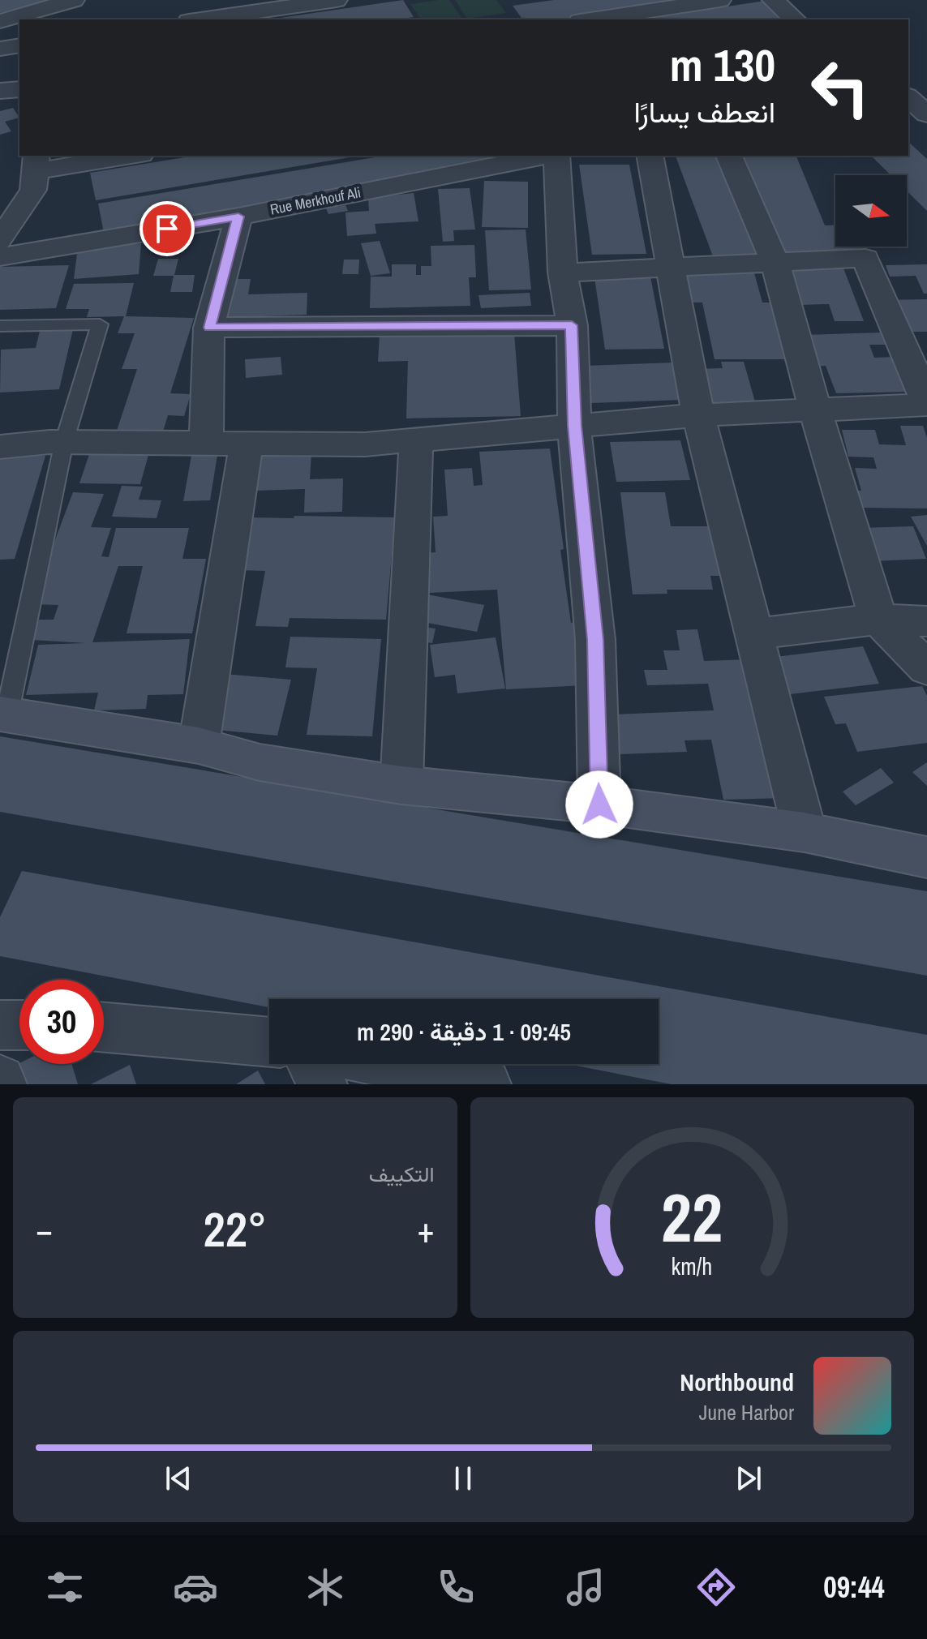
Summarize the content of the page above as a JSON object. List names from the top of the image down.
{
  "streets": {
    "street": ["Rue Merkhouf Ali"]
  },
  "north": "right",
  "page": {
    "turn": ["130 m", "انعطف يسارًا"],
    "limit": "30",
    "trip": "09:45 · 1 دقيقة · 290 m",
    "tile": "التكييف",
    "heat": ["−", "22°", "+"],
    "song": ["Northbound", "June Harbor"],
    "tabs": "09:44",
    "gauge": ["22", "km/h"]
  }
}
